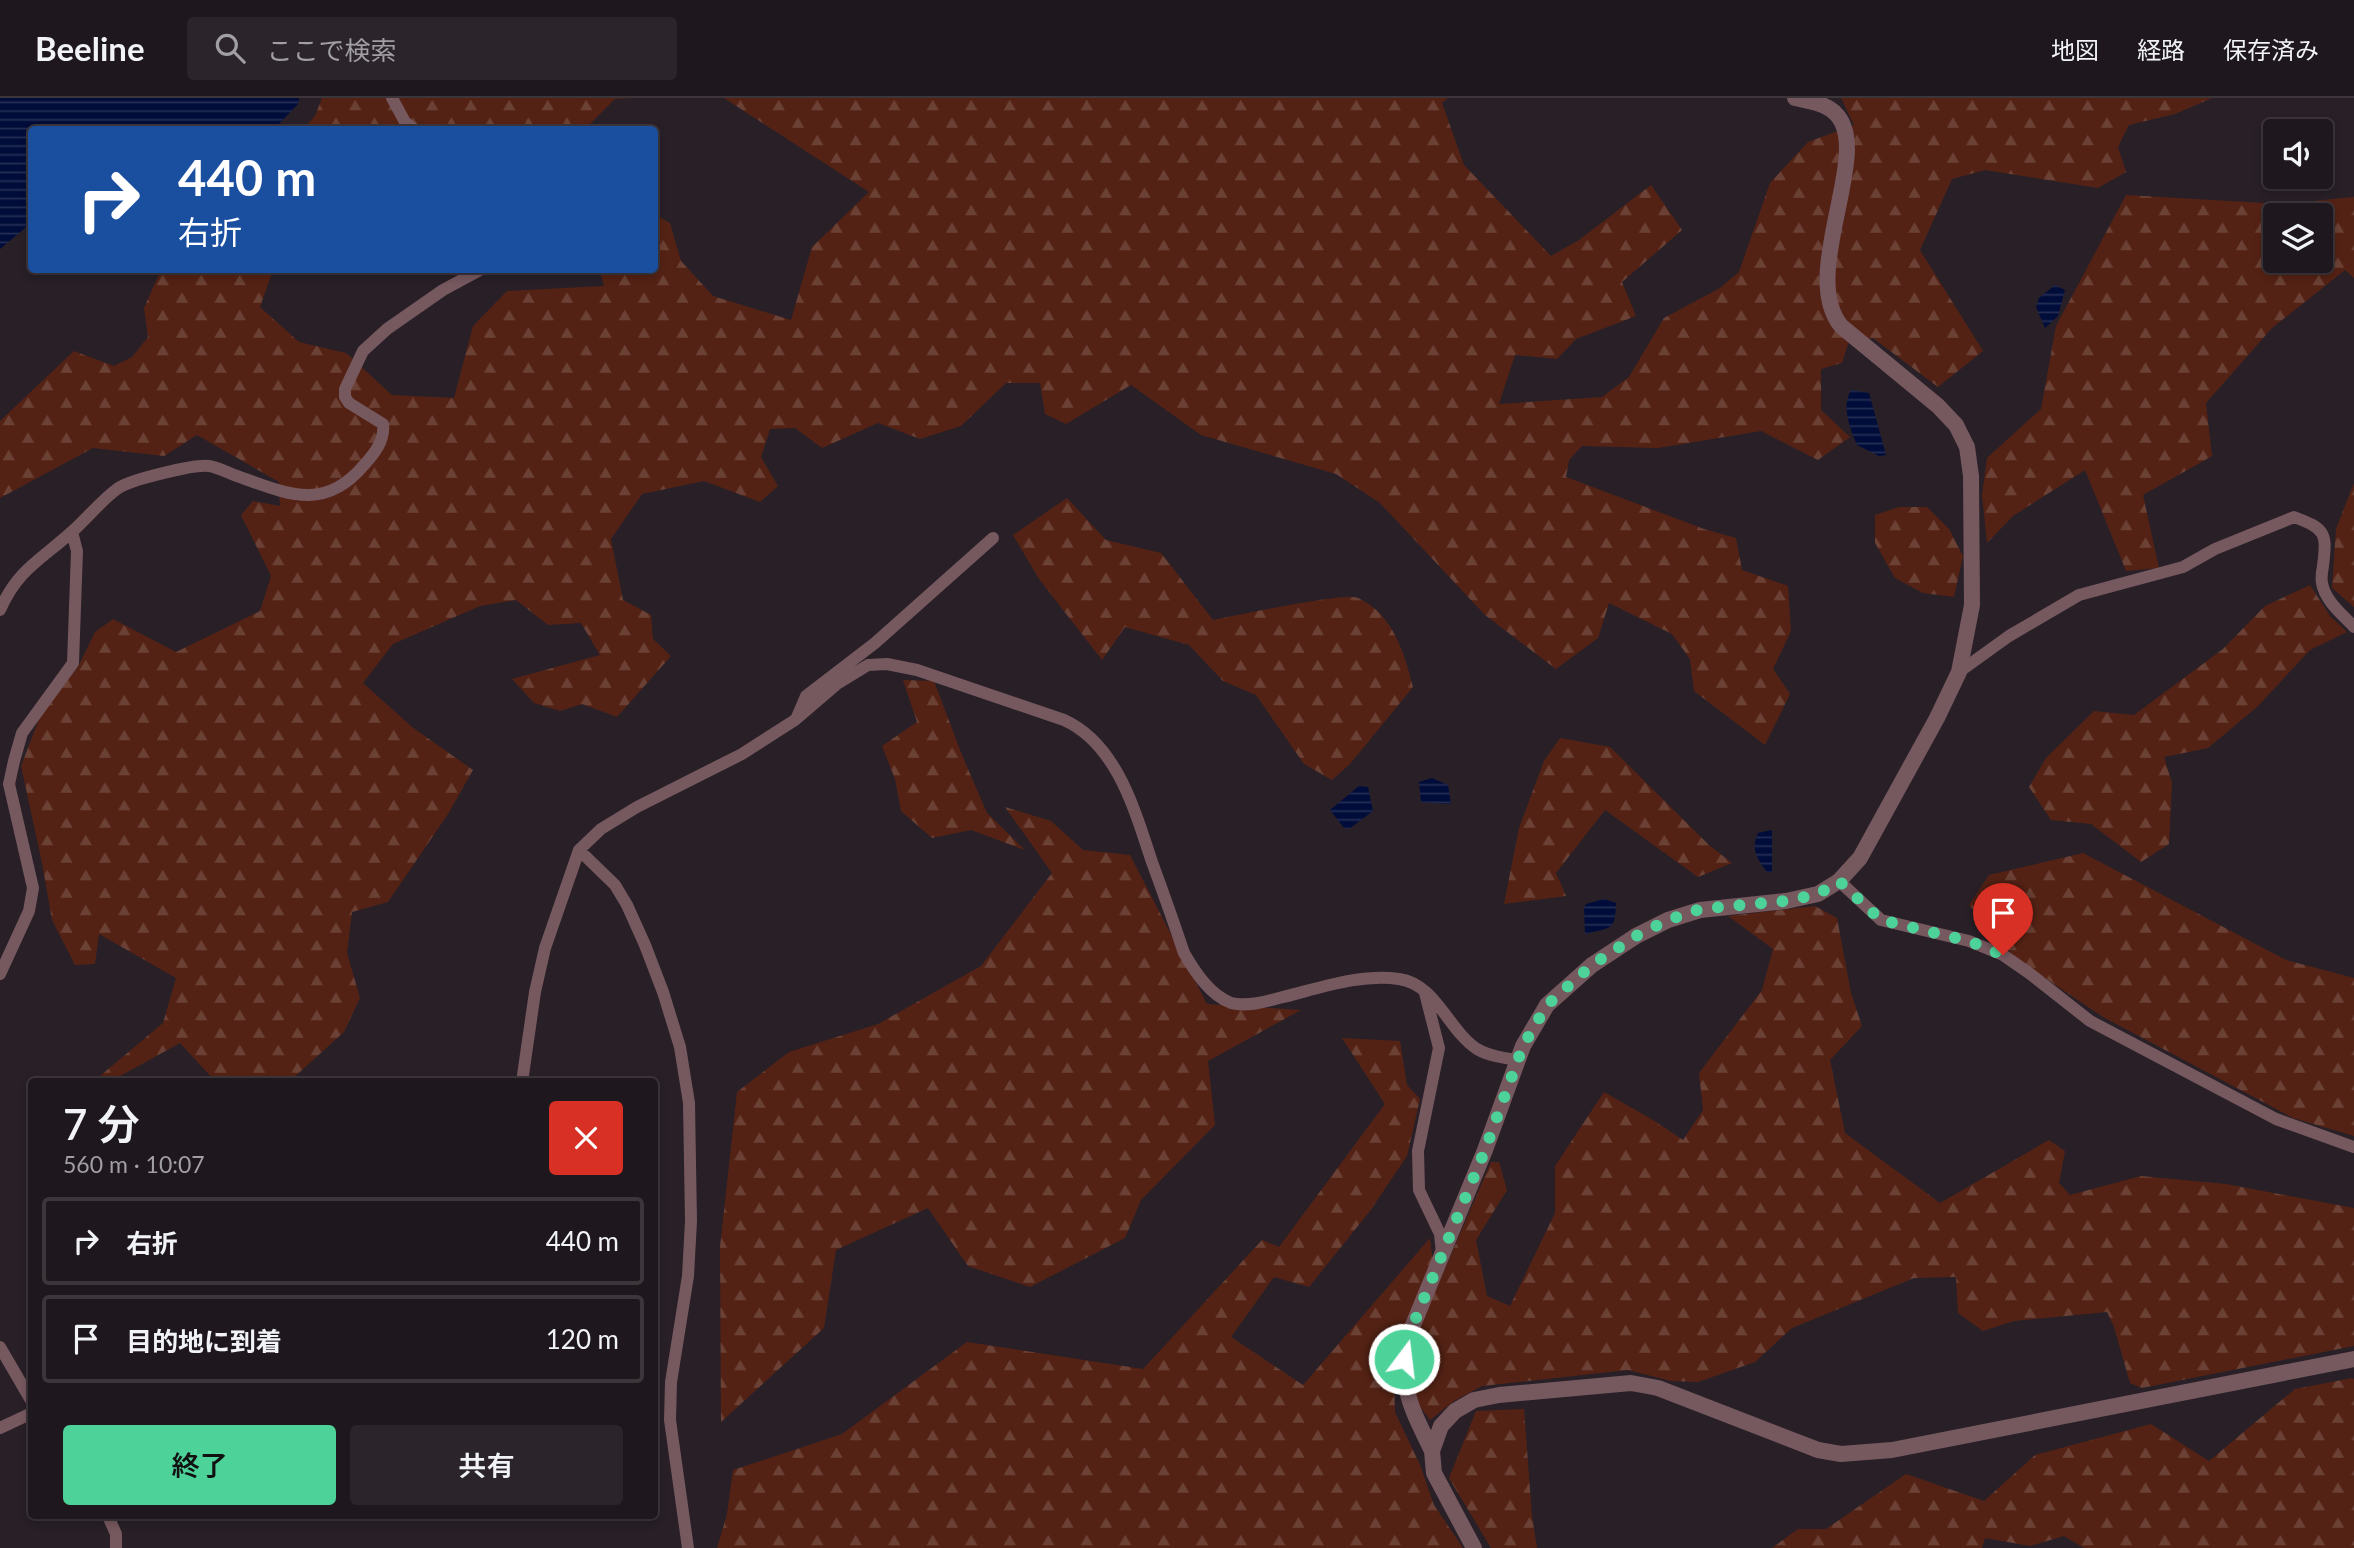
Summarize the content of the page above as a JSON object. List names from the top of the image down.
{
  "page": {
    "header": "Beeline",
    "search": "ここで検索",
    "nav": ["地図", "経路", "保存済み"],
    "turn": ["440 m", "右折"],
    "heading": ["7 分", "560 m · 10:07"],
    "list": [
      {
        "name": "右折",
        "value": "440 m"
      },
      {
        "name": "目的地に到着",
        "value": "120 m"
      }
    ],
    "buttons": ["終了", "共有"]
  }
}
